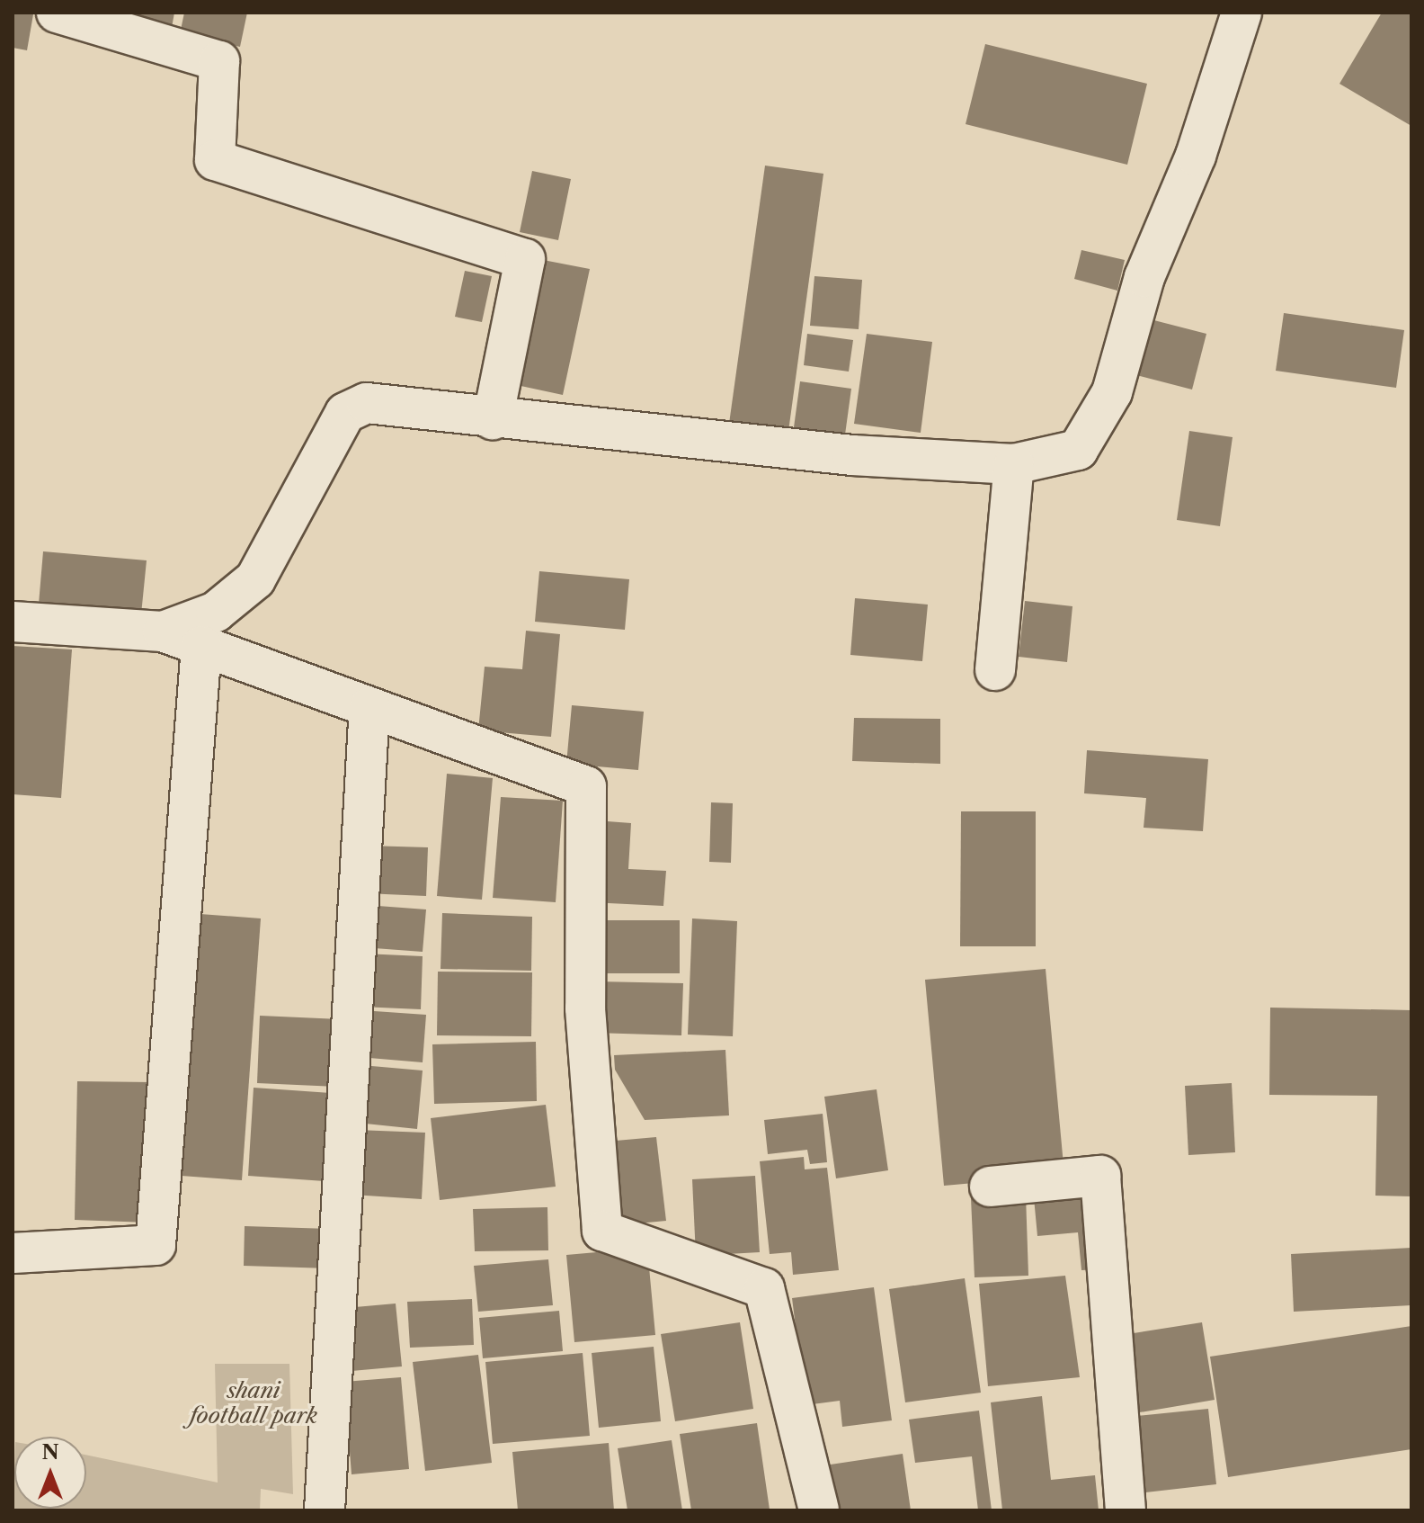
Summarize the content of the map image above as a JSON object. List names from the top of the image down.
{
  "parks": ["shani football park"],
  "north": "top"
}
